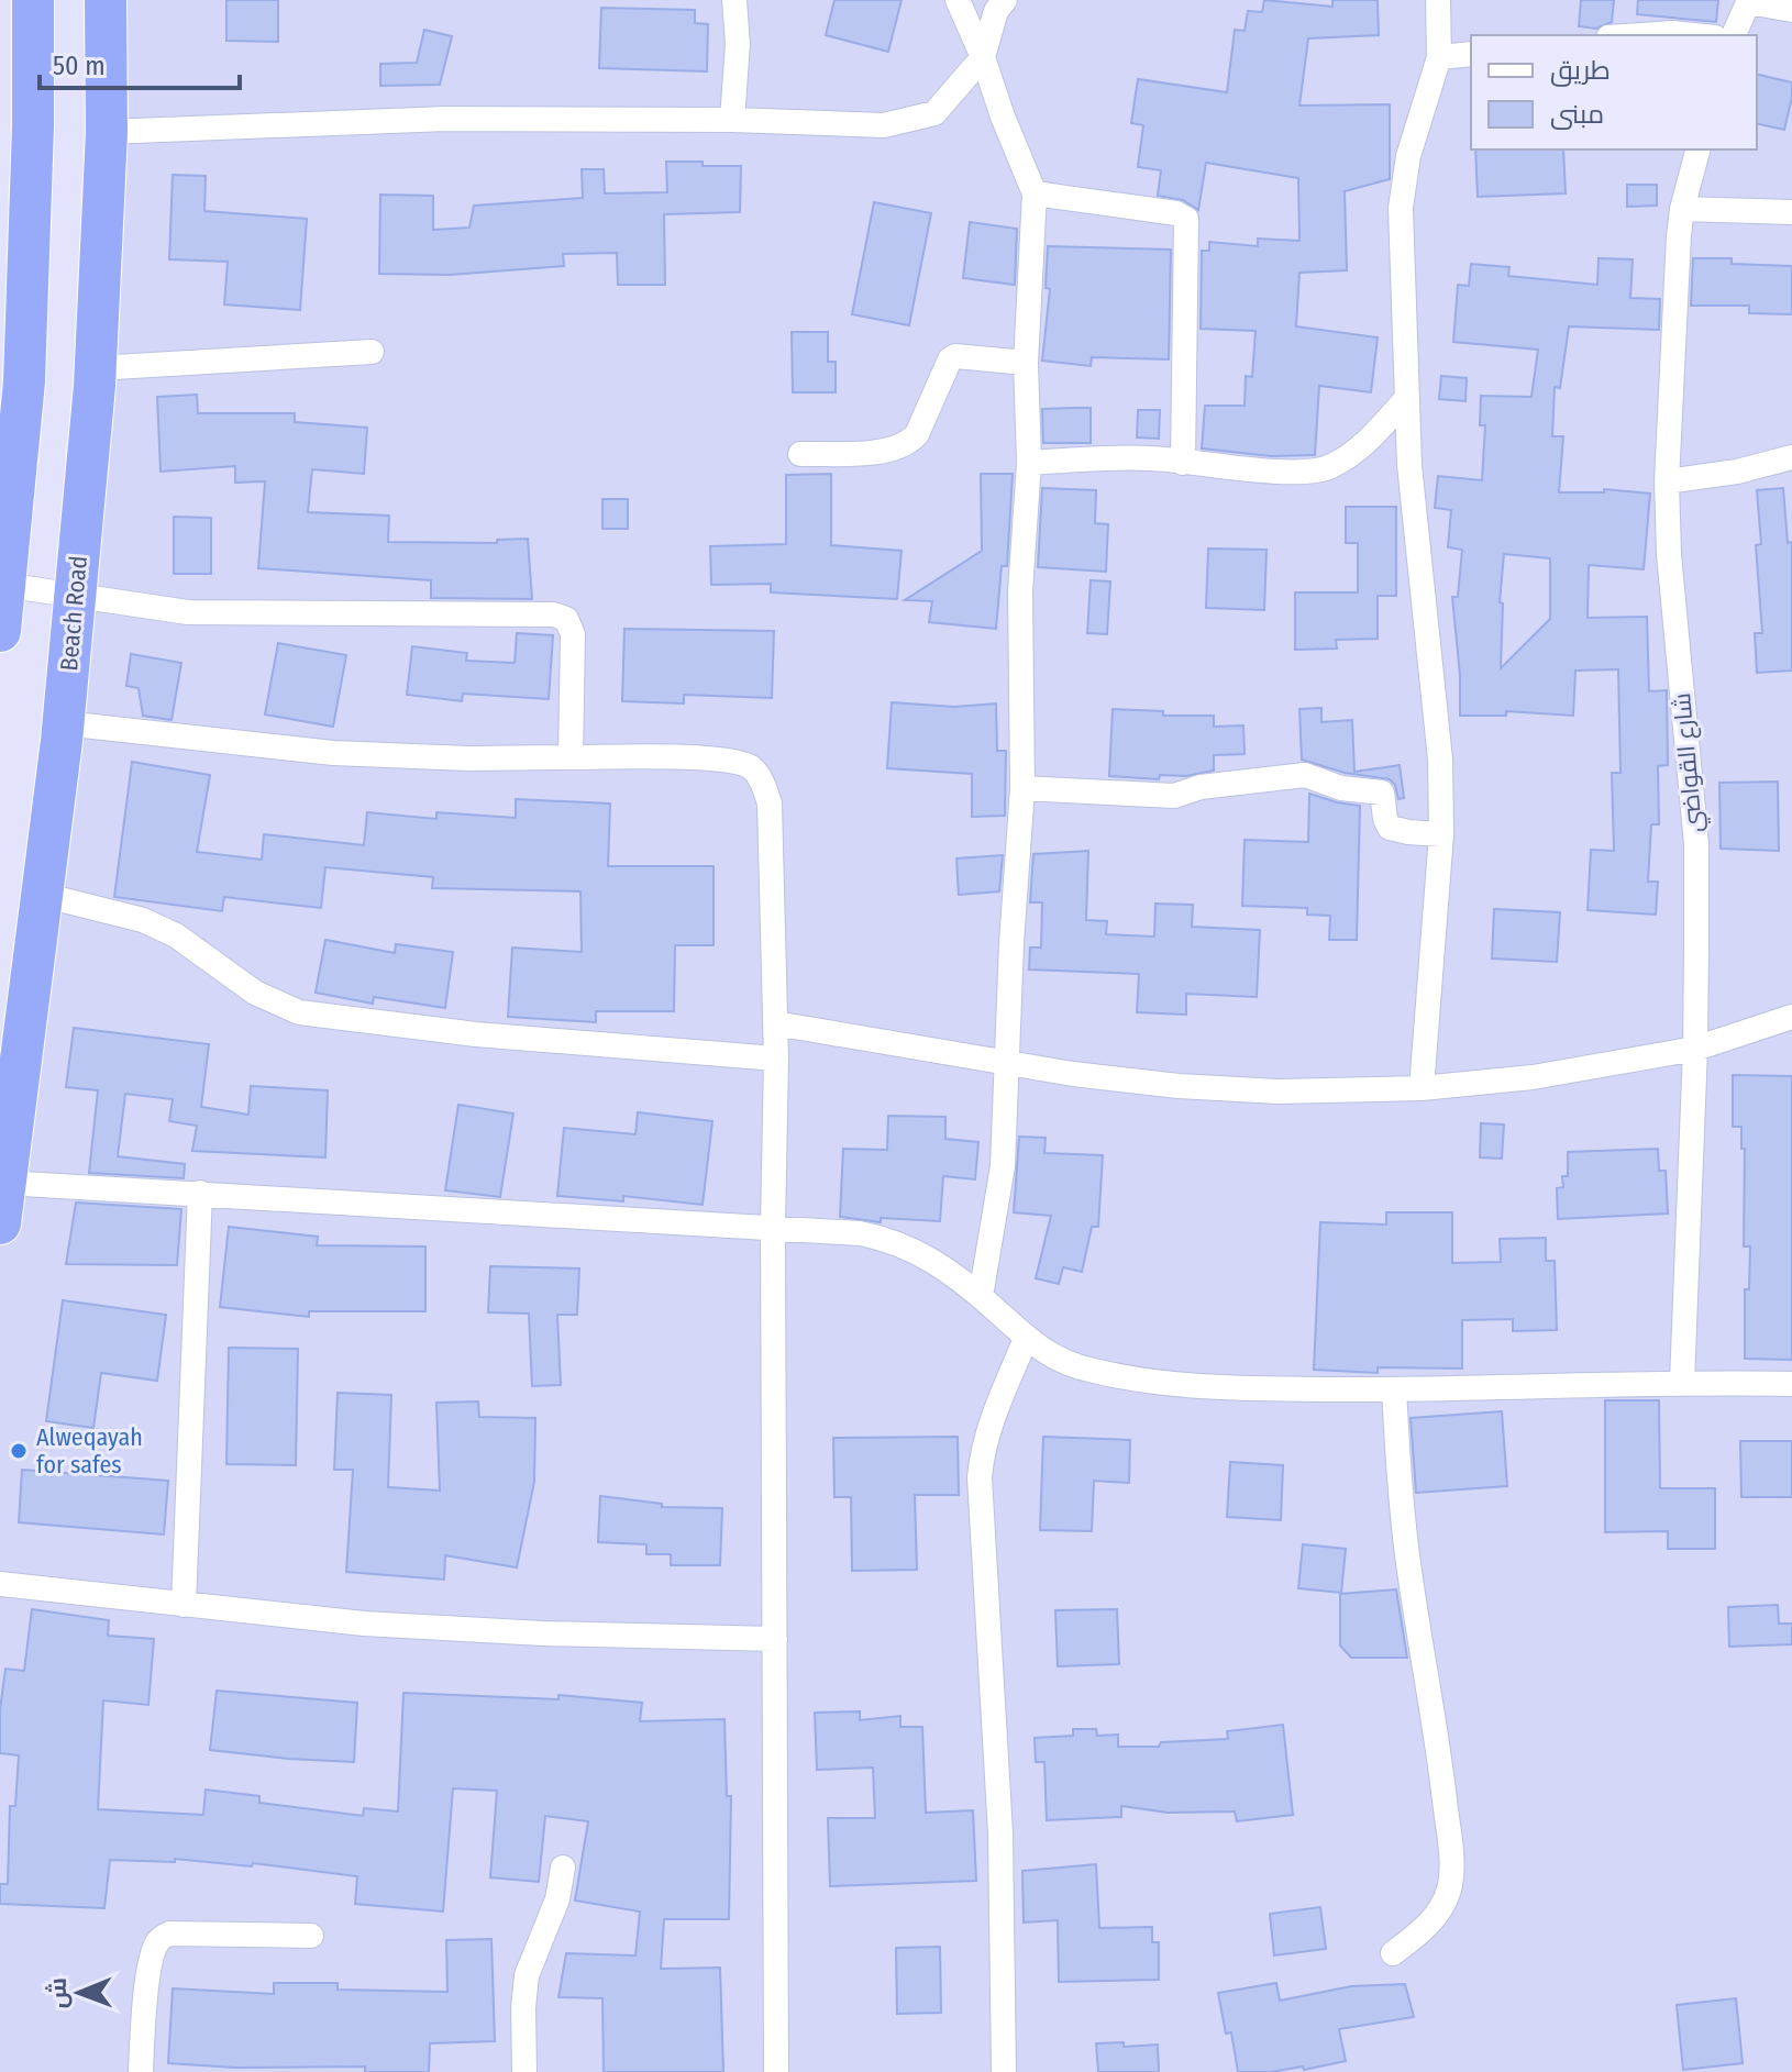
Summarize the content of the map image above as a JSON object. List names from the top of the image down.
{
  "streets": {
    "highway": ["Beach Road"],
    "street": ["شارع القواضي"]
  },
  "places": ["Alweqayah for safes"],
  "legend": ["طريق", "مبنى"],
  "scale_bar": "50 m",
  "north": "left"
}
